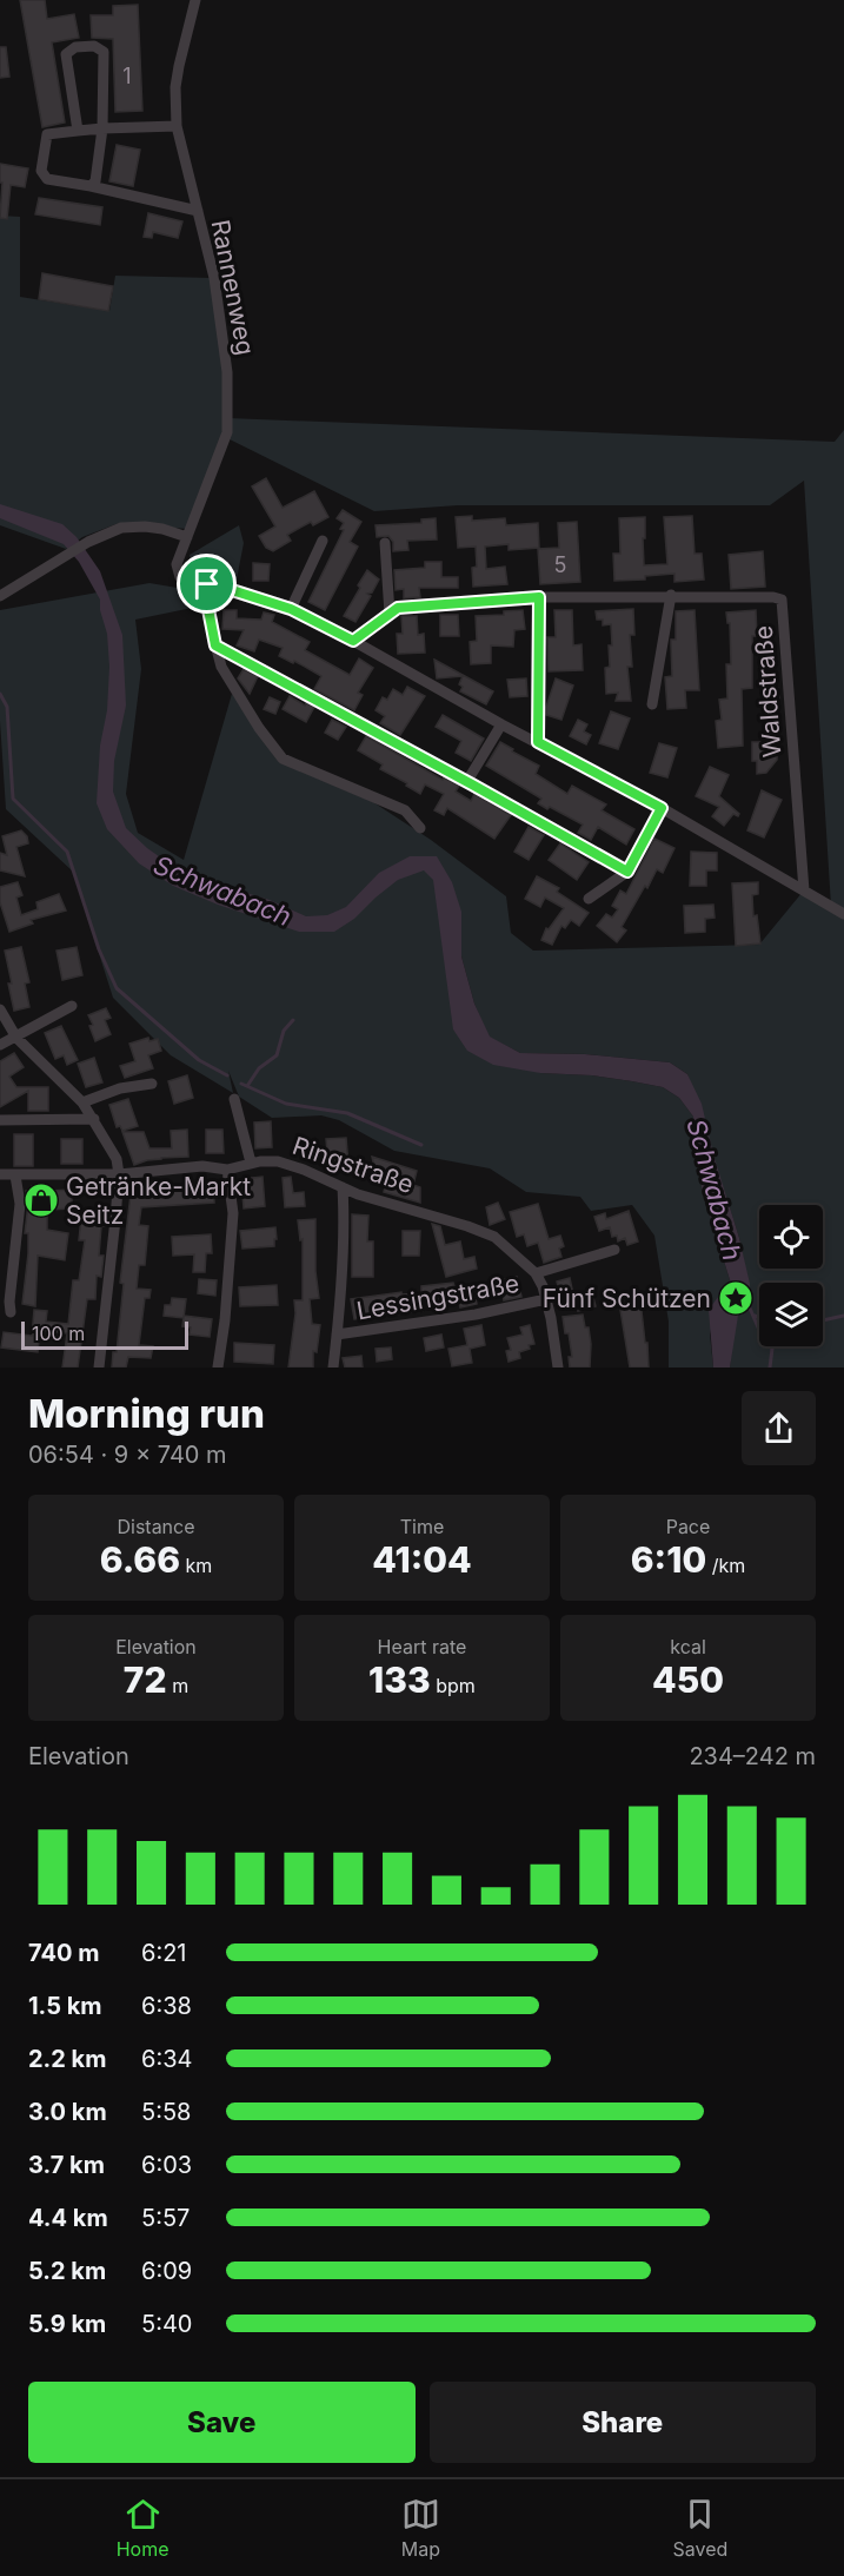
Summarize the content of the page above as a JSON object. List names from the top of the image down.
{
  "streets": {
    "street": [
      "Rannenweg",
      "Waldstraße",
      "Ringstraße",
      "Lessingstraße"
    ]
  },
  "crossings": [
    ["Ringstraße", "Lessingstraße"]
  ],
  "water": ["Schwabach"],
  "places": {
    "shop": ["Getränke-Markt Seitz"],
    "place": ["Fünf Schützen"]
  },
  "house_numbers": ["1", "5"],
  "scale_bar": "100 m",
  "page": {
    "scale": "100 m",
    "heading": ["Morning run", "06:54 · 9 × 740 m"],
    "stats": [
      ["Distance", "6.66 km"],
      ["Time", "41:04"],
      ["Pace", "6:10 /km"],
      ["Elevation", "72 m"],
      ["Heart rate", "133 bpm"],
      ["kcal", "450"]
    ],
    "chart": ["Elevation", "234–242 m"],
    "list": [
      {
        "name": "740 m",
        "note": "6:21"
      },
      {
        "name": "1.5 km",
        "note": "6:38"
      },
      {
        "name": "2.2 km",
        "note": "6:34"
      },
      {
        "name": "3.0 km",
        "note": "5:58"
      },
      {
        "name": "3.7 km",
        "note": "6:03"
      },
      {
        "name": "4.4 km",
        "note": "5:57"
      },
      {
        "name": "5.2 km",
        "note": "6:09"
      },
      {
        "name": "5.9 km",
        "note": "5:40"
      }
    ],
    "buttons": ["Save", "Share"],
    "tabs": ["Home", "Map", "Saved"]
  }
}
